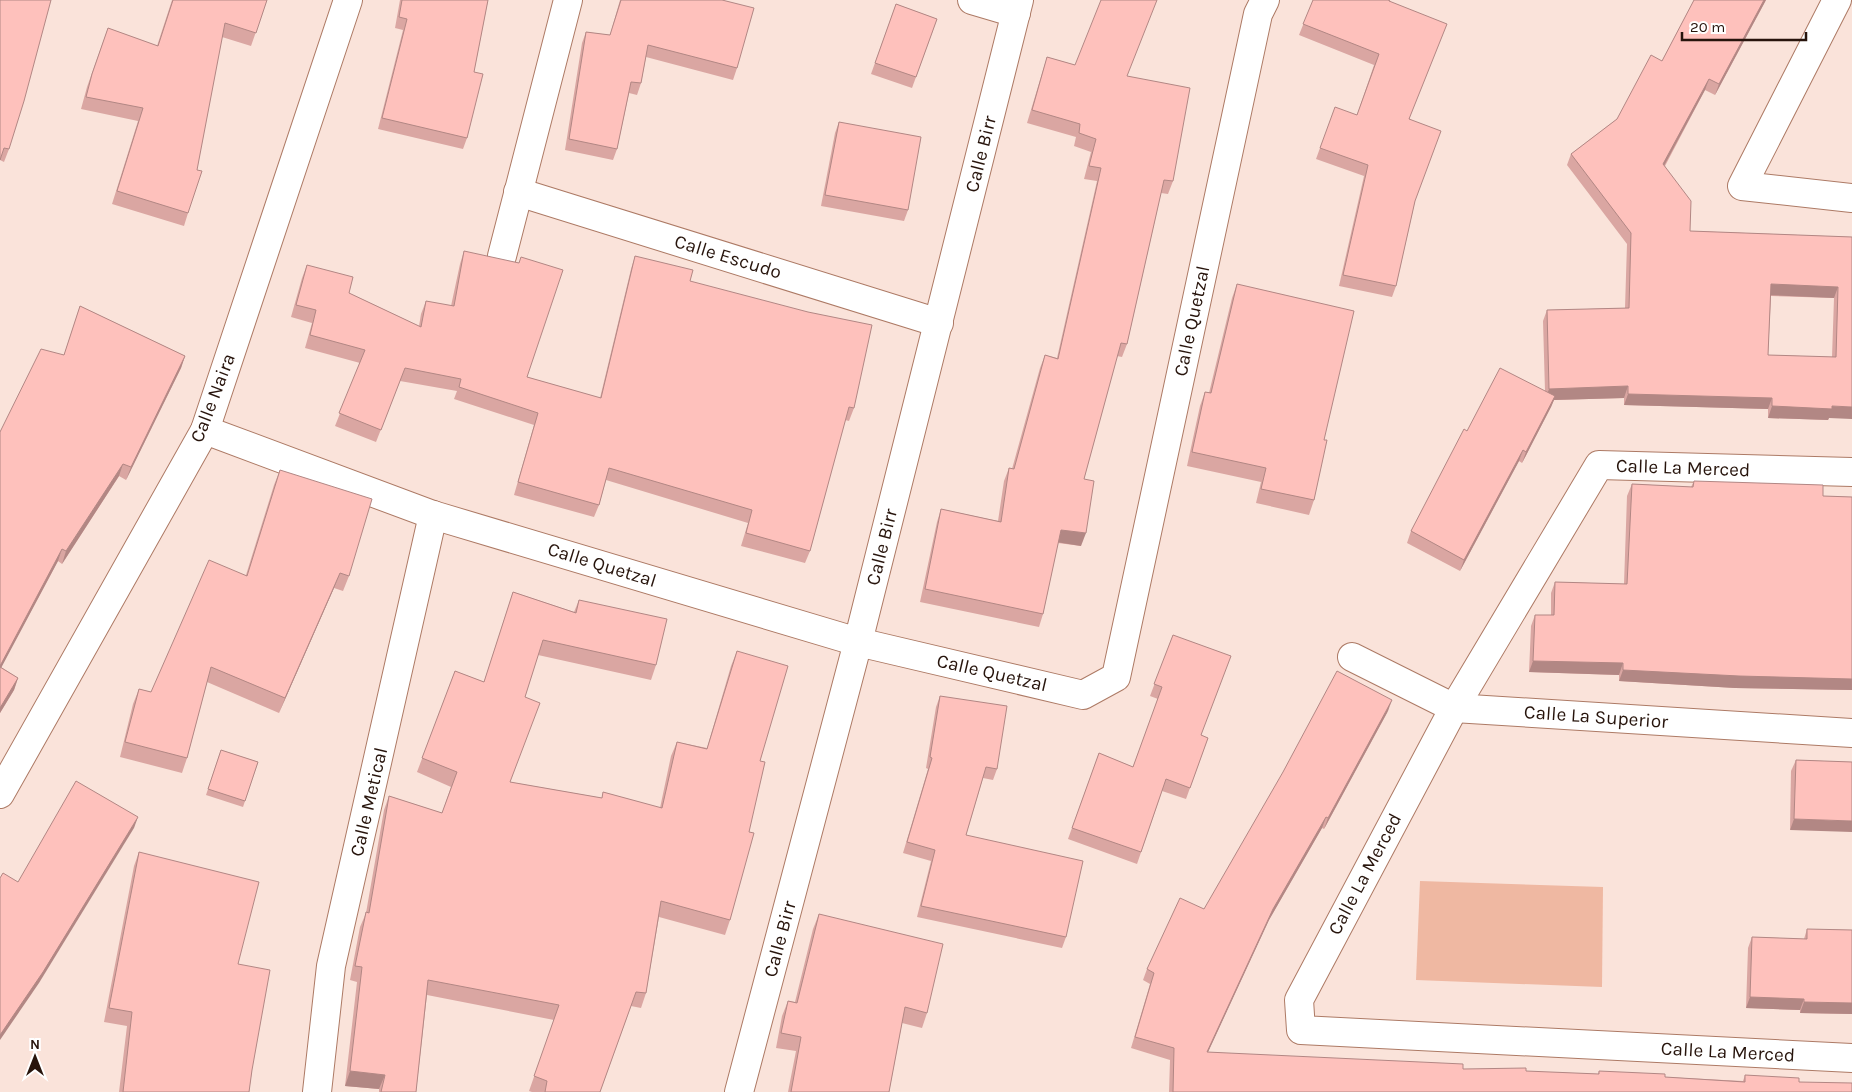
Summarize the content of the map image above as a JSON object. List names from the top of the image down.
{
  "streets": {
    "street": [
      "Calle Birr",
      "Calle Escudo",
      "Calle Quetzal",
      "Calle Naira",
      "Calle La Merced",
      "Calle La Superior",
      "Calle Metical"
    ]
  },
  "crossings": [
    ["Calle Birr", "Calle Escudo"],
    ["Calle Birr", "Calle Quetzal"],
    ["Calle Quetzal", "Calle Naira"],
    ["Calle Quetzal", "Calle Metical"],
    ["Calle La Merced", "Calle La Superior"]
  ],
  "scale_bar": "20 m",
  "north": "top"
}
